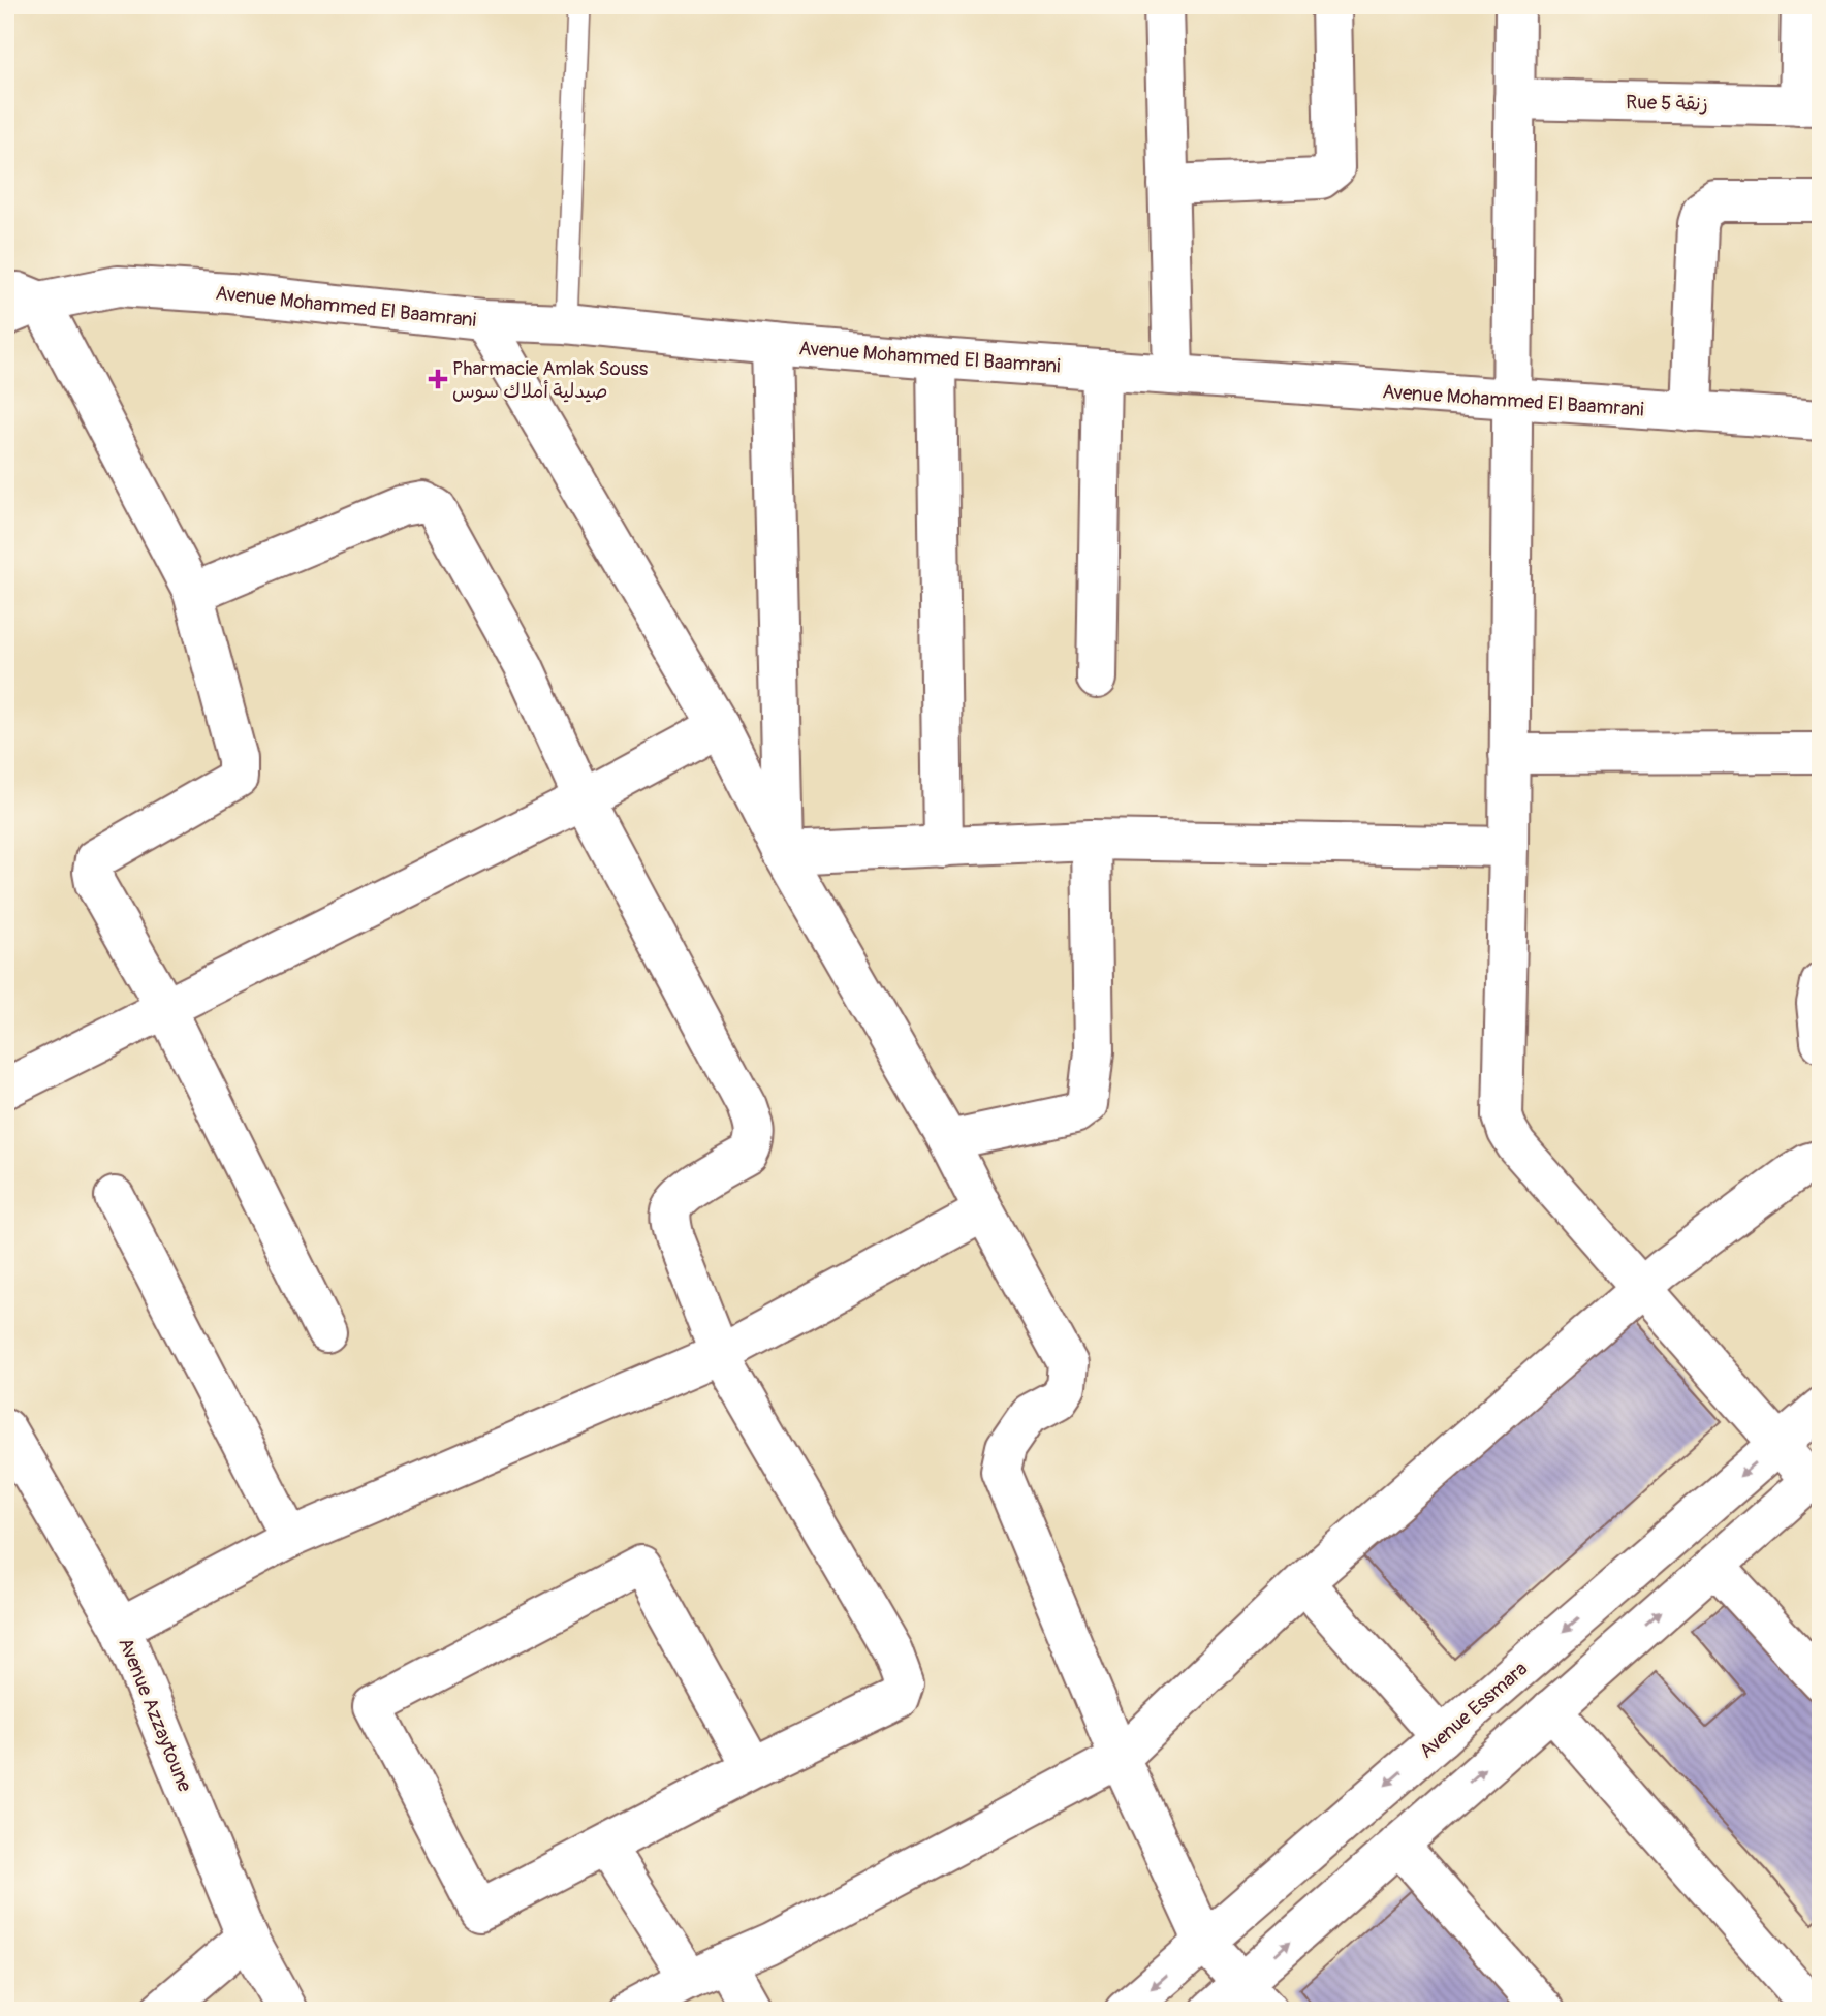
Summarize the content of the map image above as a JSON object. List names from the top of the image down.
{
  "streets": {
    "street": [
      "Rue 5 زنقة",
      "Avenue Mohammed El Baamrani",
      "Avenue Essmara",
      "Avenue Azzaytoune"
    ]
  },
  "places": {
    "health": ["Pharmacie Amlak Souss صيدلية أملاك سوس"]
  }
}
